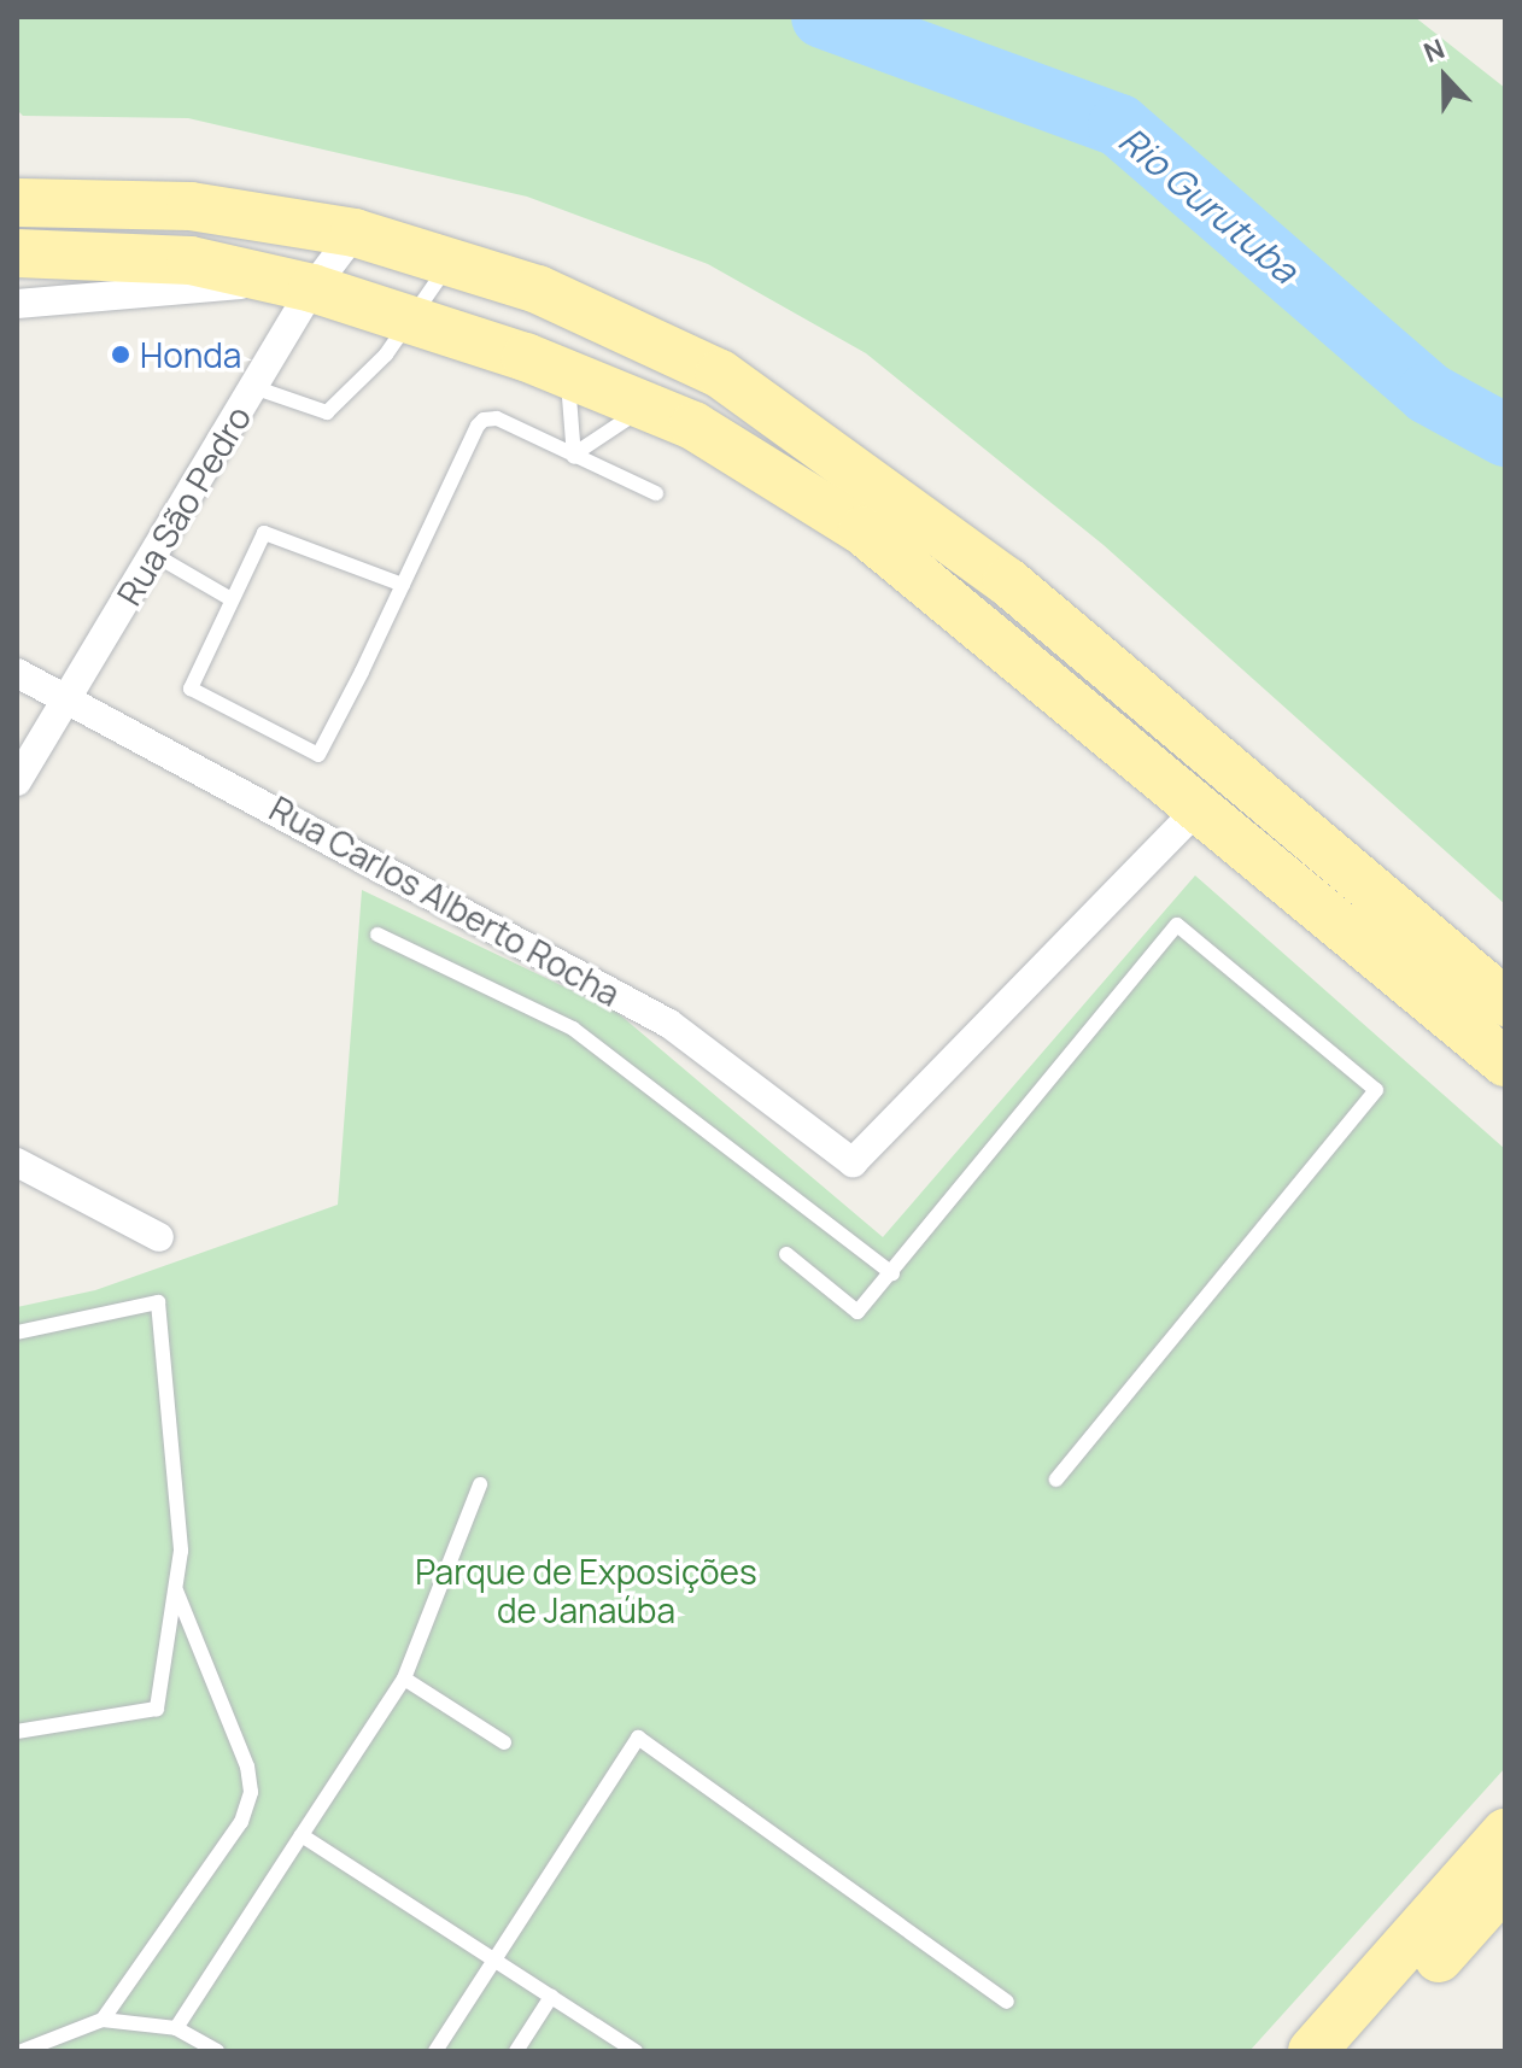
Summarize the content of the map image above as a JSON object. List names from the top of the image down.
{
  "streets": {
    "street": ["Rua São Pedro", "Rua Carlos Alberto Rocha"]
  },
  "crossings": [
    ["Rua São Pedro", "Rua Carlos Alberto Rocha"]
  ],
  "water": ["Rio Gurutuba"],
  "parks": ["Parque de Exposições de Janaúba"],
  "places": ["Honda"],
  "north": "top"
}
